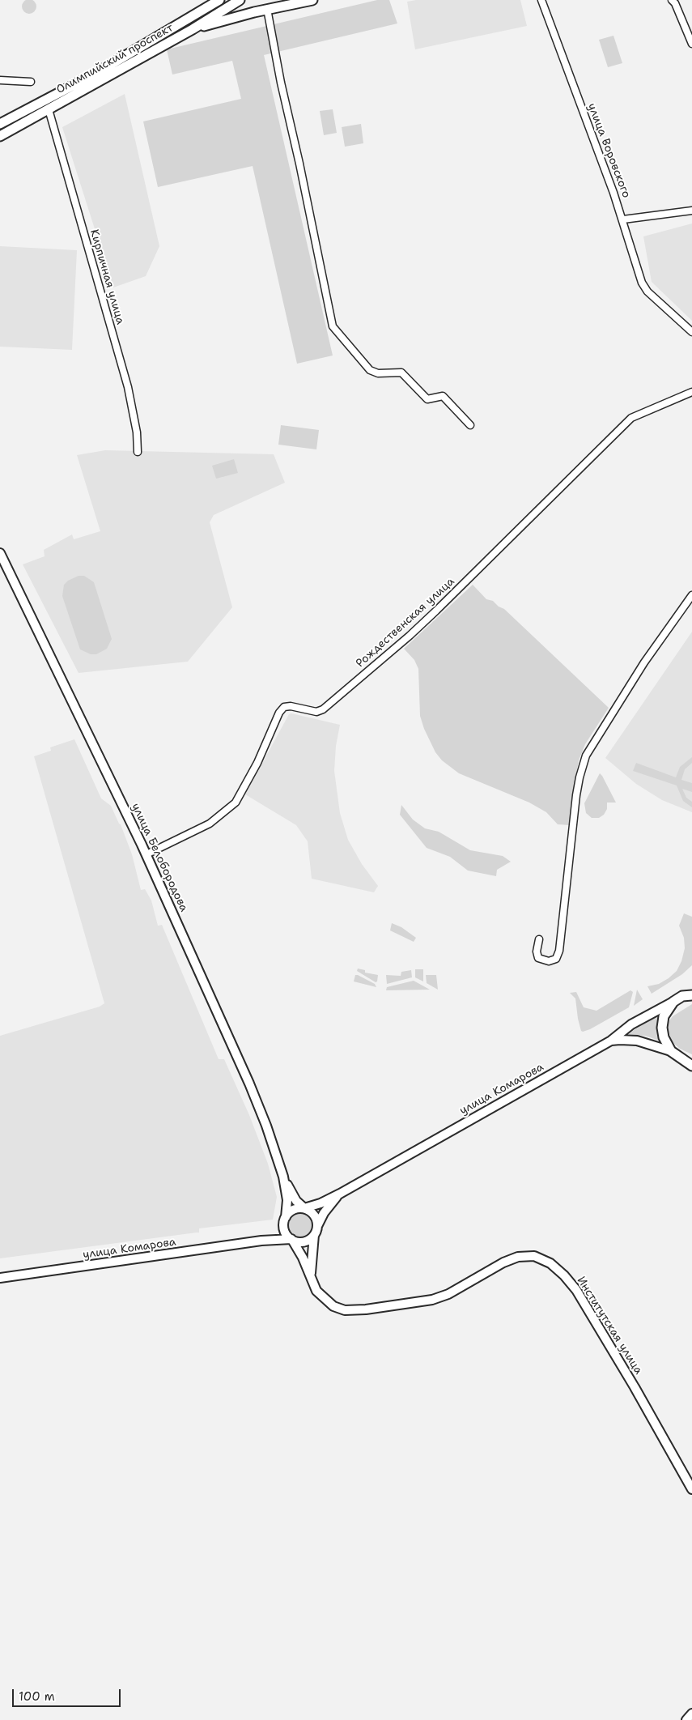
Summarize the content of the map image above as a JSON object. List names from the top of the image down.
{
  "streets": {
    "main road": ["Олимпийский проспект"],
    "street": [
      "улица Воровского",
      "Кирпичная улица",
      "Рождественская улица",
      "улица Белобородова",
      "улица Комарова",
      "Институтская улица"
    ]
  },
  "crossings": [
    ["Олимпийский проспект", "Кирпичная улица"],
    ["Рождественская улица", "улица Белобородова"],
    ["улица Белобородова", "улица Комарова"],
    ["улица Белобородова", "Институтская улица"],
    ["улица Комарова", "Институтская улица"]
  ],
  "scale_bar": "100 m"
}
